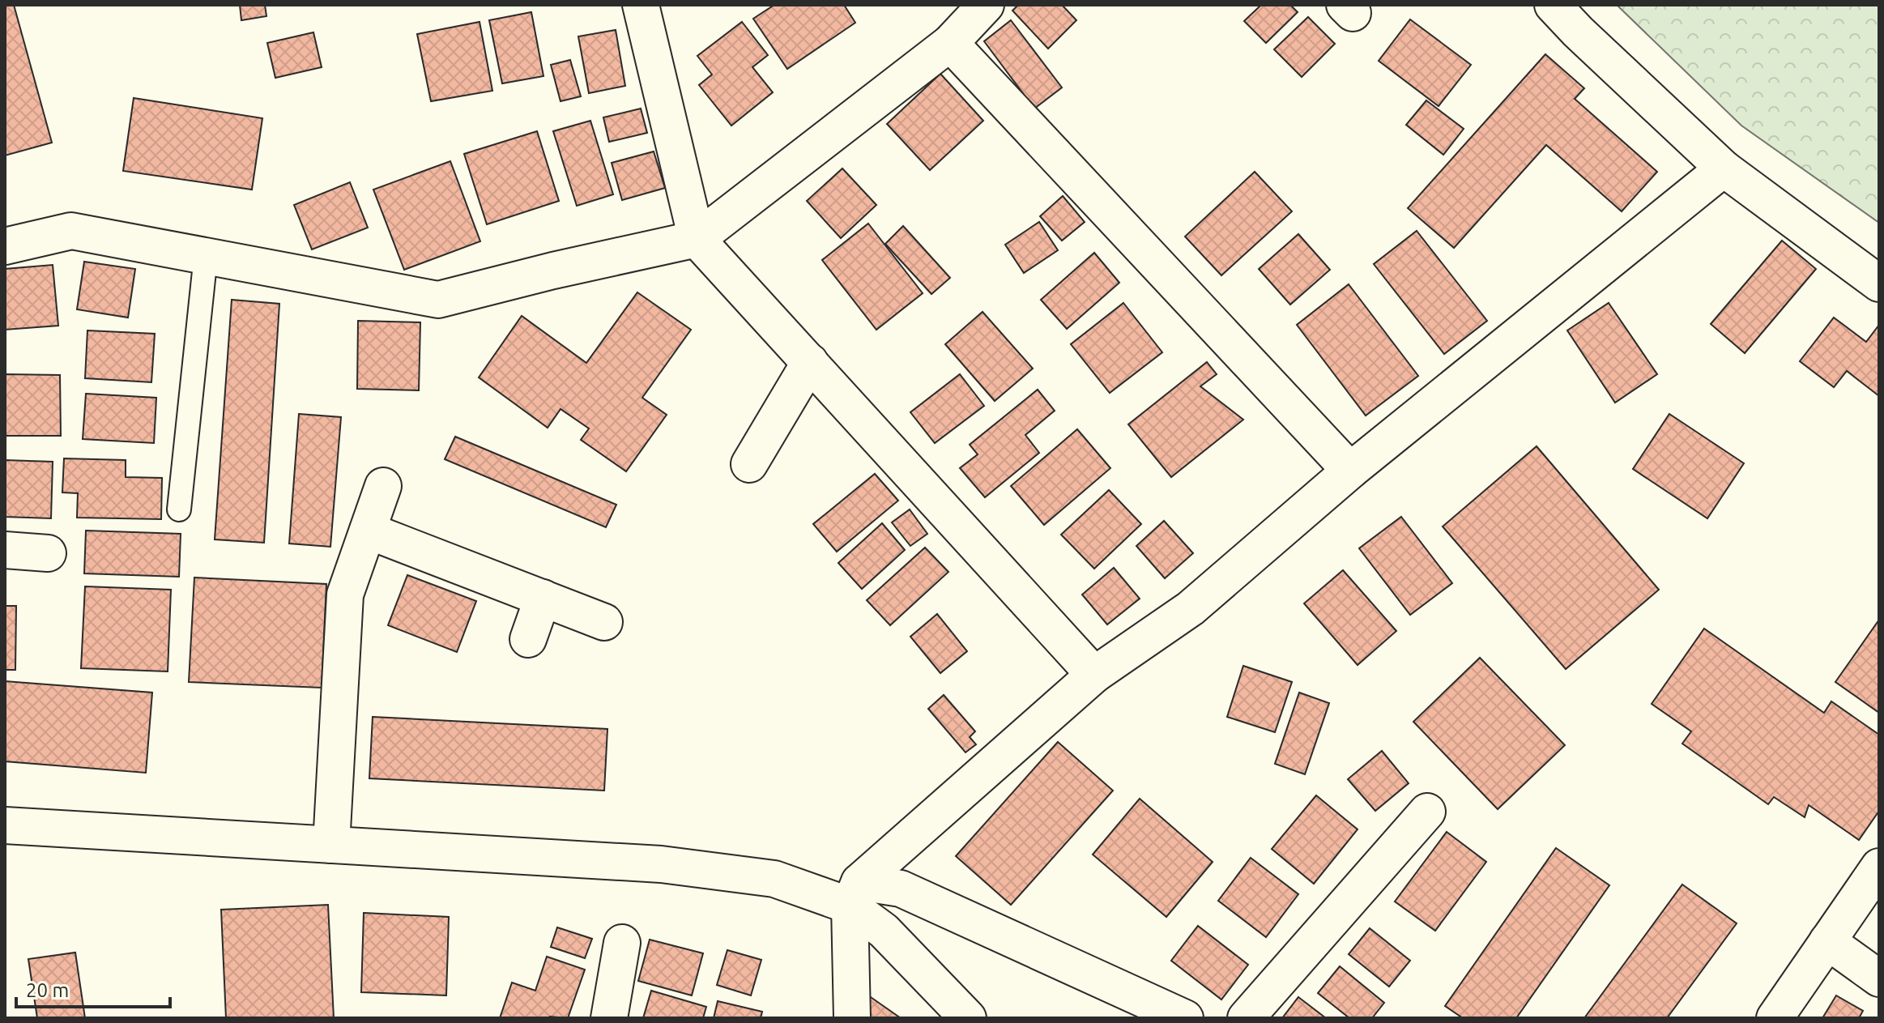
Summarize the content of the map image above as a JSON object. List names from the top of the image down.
{
  "scale_bar": "20 m"
}
